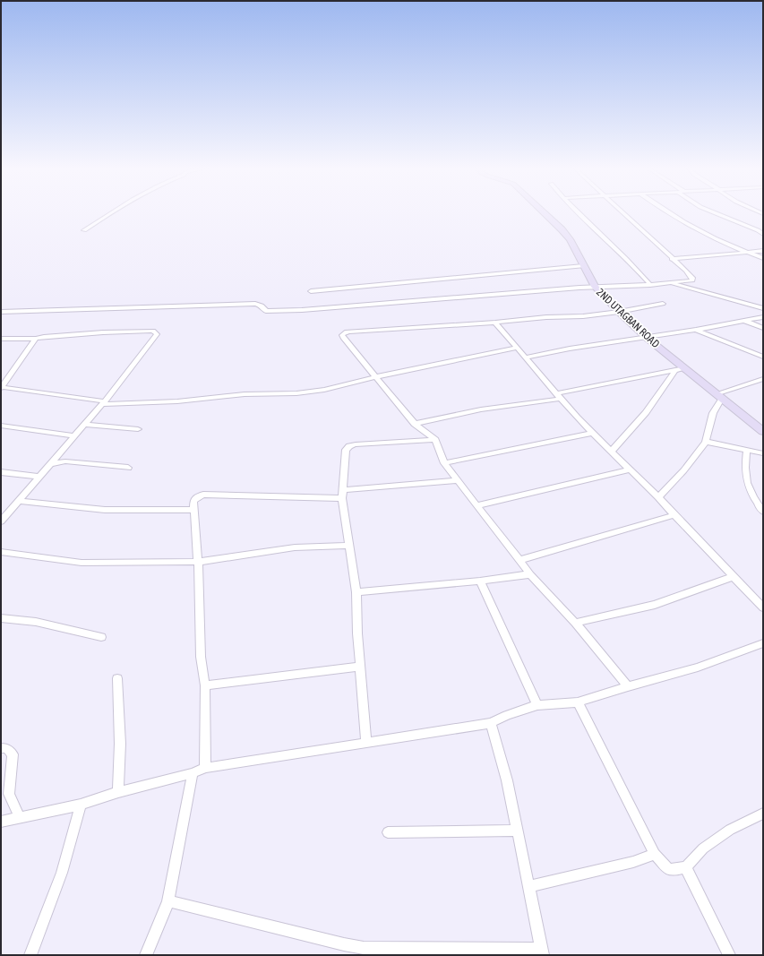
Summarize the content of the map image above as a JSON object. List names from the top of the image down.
{
  "streets": {
    "street": ["2ND UTAGBAN ROAD"]
  }
}
